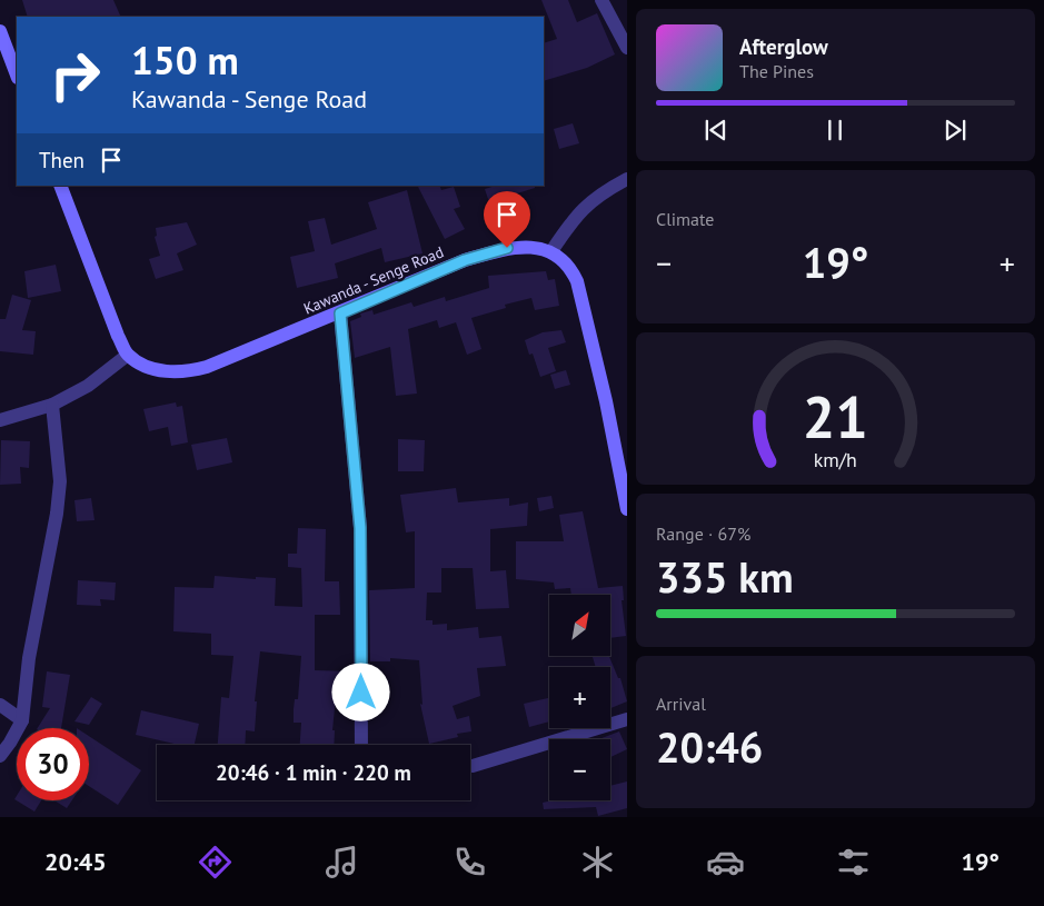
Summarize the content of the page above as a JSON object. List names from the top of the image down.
{
  "streets": {
    "street": ["Kawanda - Senge Road"]
  },
  "north": "top right",
  "page": {
    "turn": ["150 m", "Kawanda - Senge Road"],
    "song": ["Afterglow", "The Pines"],
    "then": "Then",
    "tile": [
      "Climate",
      ["Range · 67%", "335 km"],
      ["Arrival", "20:46"]
    ],
    "heat": ["−", "19°", "+"],
    "map_buttons": ["+", "−"],
    "limit": "30",
    "trip": "20:46 · 1 min · 220 m",
    "tabs": ["20:45", "19°"],
    "gauge": ["21", "km/h"]
  }
}
